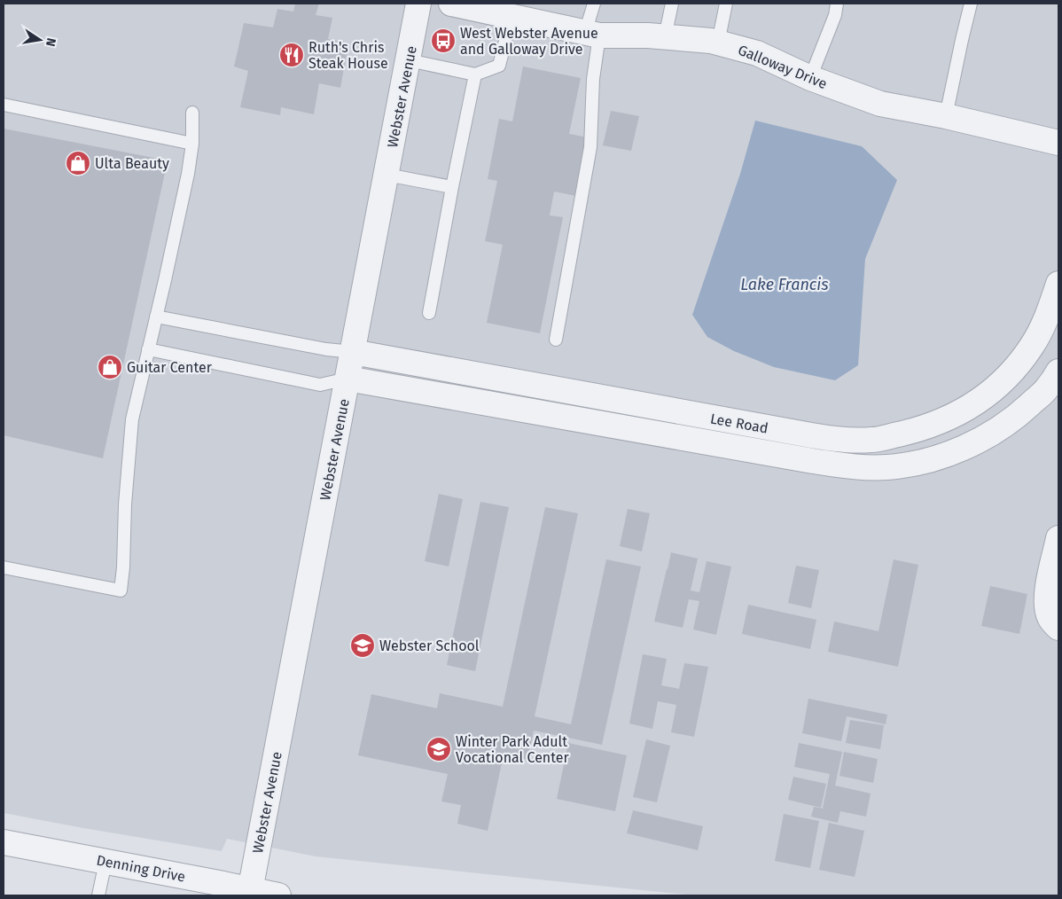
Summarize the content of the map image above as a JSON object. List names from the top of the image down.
{
  "streets": {
    "street": [
      "Galloway Drive",
      "Webster Avenue",
      "Lee Road",
      "Denning Drive"
    ]
  },
  "crossings": [
    ["Webster Avenue", "Lee Road"],
    ["Webster Avenue", "Denning Drive"]
  ],
  "water": ["Lake Francis"],
  "places": {
    "bus stop": ["West Webster Avenue and Galloway Drive"],
    "restaurant": ["Ruth's Chris Steak House"],
    "shop": ["Ulta Beauty", "Guitar Center"],
    "school or university": ["Webster School", "Winter Park Adult Vocational Center"]
  },
  "north": "right"
}
